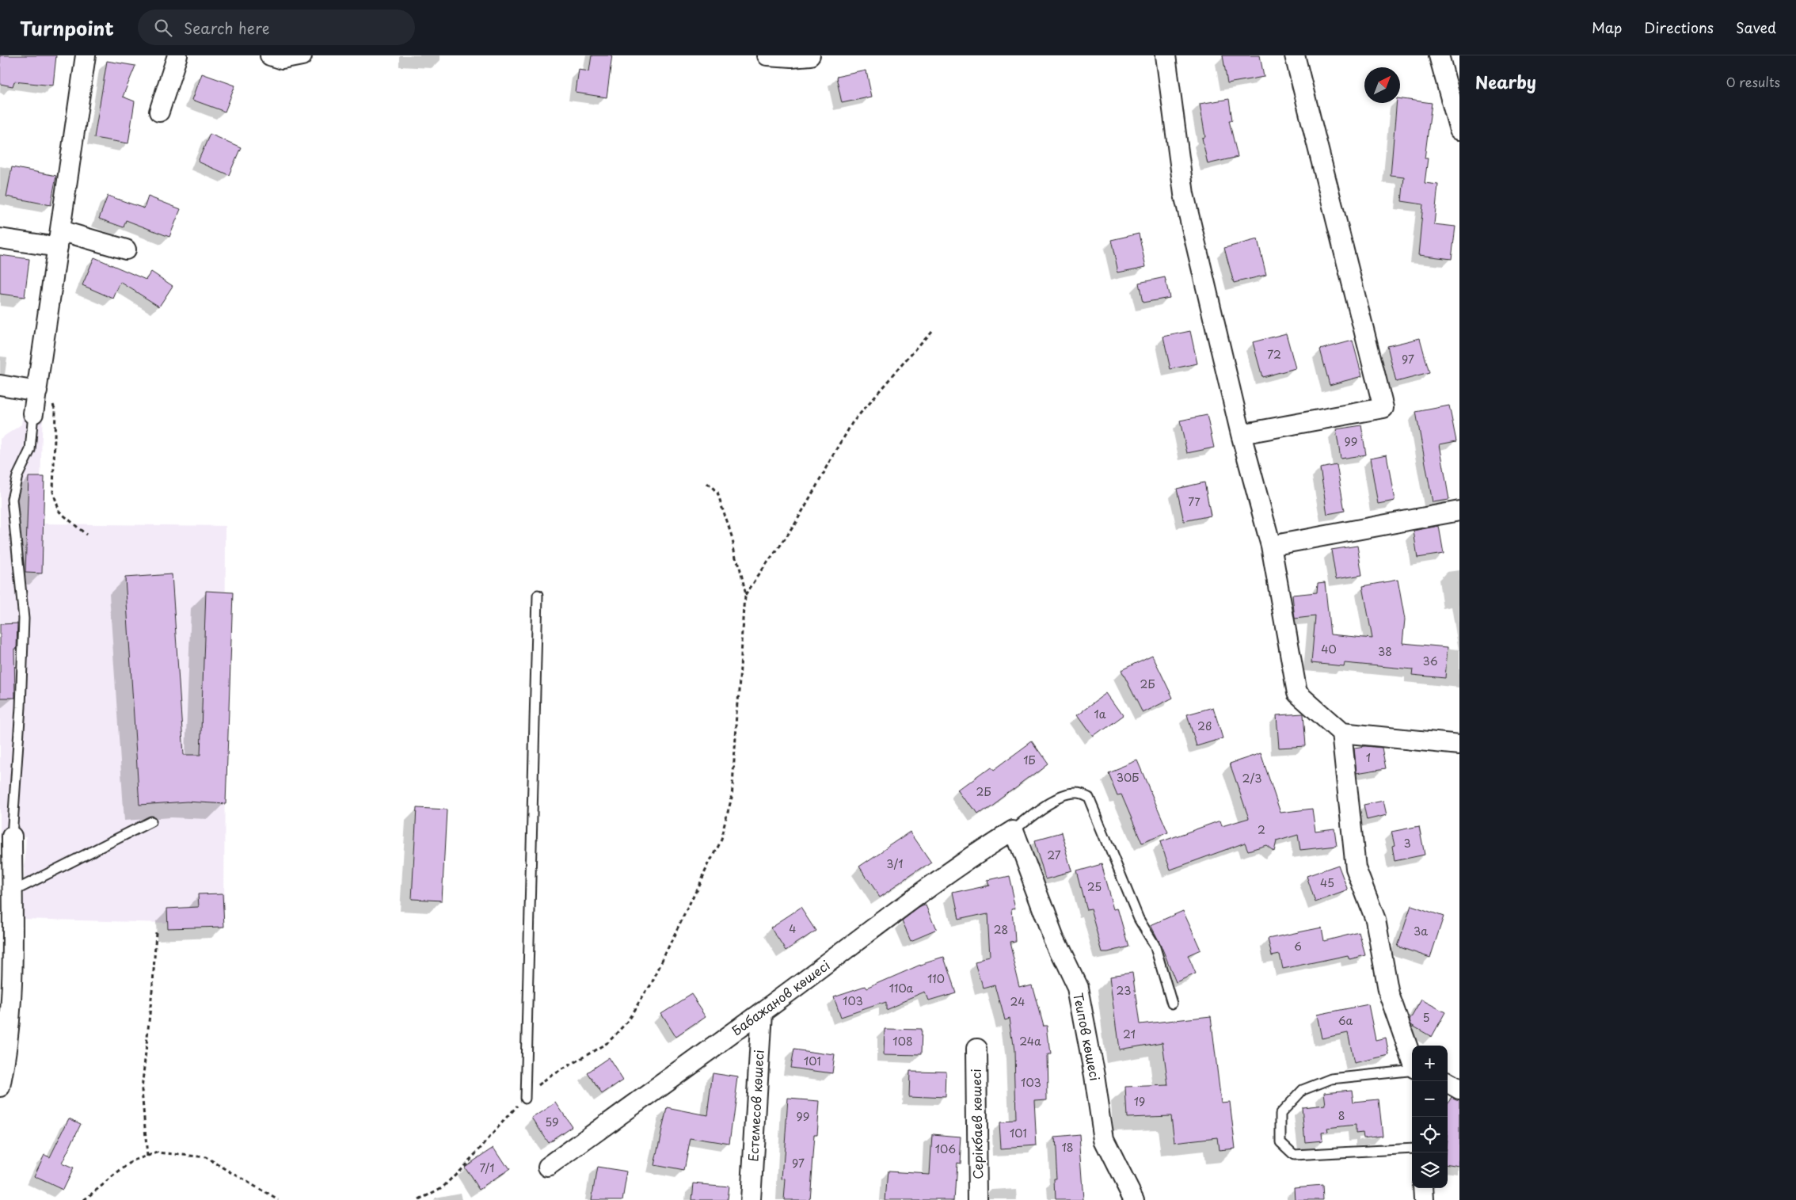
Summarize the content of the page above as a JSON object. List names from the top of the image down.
{
  "streets": {
    "street": [
      "Бабажанов көшесі",
      "Теипов көшесі",
      "Естемесов көшесі",
      "Серікбаев көшесі"
    ]
  },
  "crossings": [
    ["Бабажанов көшесі", "Теипов көшесі"],
    ["Бабажанов көшесі", "Естемесов көшесі"]
  ],
  "house_numbers": [
    "72",
    "97",
    "99",
    "77",
    "40",
    "38",
    "36",
    "2Б",
    "1а",
    "2в",
    "1",
    "1Б",
    "30Б",
    "2/3",
    "2Б",
    "2",
    "3",
    "27",
    "3/1",
    "45",
    "25",
    "4",
    "28",
    "3а",
    "6",
    "110",
    "110а",
    "23",
    "103",
    "24",
    "5",
    "6а",
    "21",
    "108",
    "24а",
    "101",
    "103",
    "19",
    "8",
    "99",
    "59",
    "101",
    "18",
    "106",
    "97",
    "7/1"
  ],
  "north": "top right",
  "page": {
    "header": "Turnpoint",
    "search": "Search here",
    "nav": ["Map", "Directions", "Saved"],
    "heading": ["Nearby", "0 results"],
    "map_buttons": ["+", "−"]
  }
}
